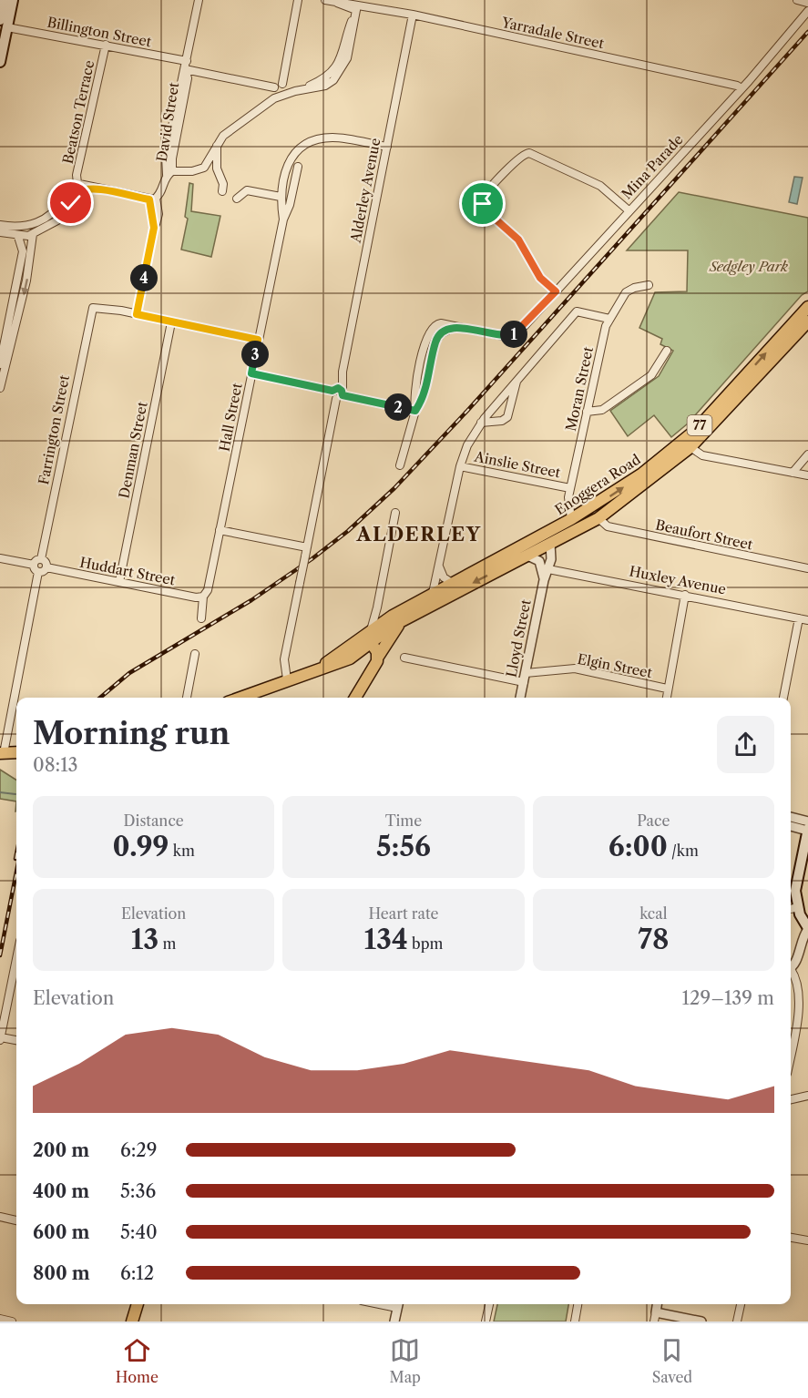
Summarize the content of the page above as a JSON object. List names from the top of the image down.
{
  "streets": {
    "main road": ["77", "Enoggera Road"],
    "street": [
      "Billington Street",
      "Yarradale Street",
      "Beatson Terrace",
      "David Street",
      "Mina Parade",
      "Alderley Avenue",
      "Moran Street",
      "Hall Street",
      "Farrington Street",
      "Denman Street",
      "Ainslie Street",
      "Beaufort Street",
      "Huddart Street",
      "Huxley Avenue",
      "Lloyd Street",
      "Elgin Street"
    ]
  },
  "crossings": [
    ["Billington Street", "Beatson Terrace"],
    ["Billington Street", "David Street"],
    ["Yarradale Street", "Mina Parade"],
    ["Yarradale Street", "Alderley Avenue"],
    ["David Street", "Farrington Street"],
    ["Alderley Avenue", "Hall Street"],
    ["Alderley Avenue", "Enoggera Road"],
    ["Moran Street", "Ainslie Street"],
    ["Moran Street", "Enoggera Road"],
    ["Hall Street", "Huddart Street"],
    ["Farrington Street", "Huddart Street"],
    ["Denman Street", "Huddart Street"],
    ["Enoggera Road", "Beaufort Street"],
    ["Enoggera Road", "Lloyd Street"],
    ["Huxley Avenue", "Lloyd Street"],
    ["Lloyd Street", "Elgin Street"]
  ],
  "districts": ["ALDERLEY"],
  "parks": ["Sedgley Park"],
  "page": {
    "pins": [
      "4",
      "1",
      "3",
      "2"
    ],
    "heading": ["Morning run", "08:13"],
    "stats": [
      ["Distance", "0.99 km"],
      ["Time", "5:56"],
      ["Pace", "6:00 /km"],
      ["Elevation", "13 m"],
      ["Heart rate", "134 bpm"],
      ["kcal", "78"]
    ],
    "chart": ["Elevation", "129–139 m"],
    "list": [
      {
        "name": "200 m",
        "note": "6:29"
      },
      {
        "name": "400 m",
        "note": "5:36"
      },
      {
        "name": "600 m",
        "note": "5:40"
      },
      {
        "name": "800 m",
        "note": "6:12"
      }
    ],
    "tabs": ["Home", "Map", "Saved"]
  }
}
